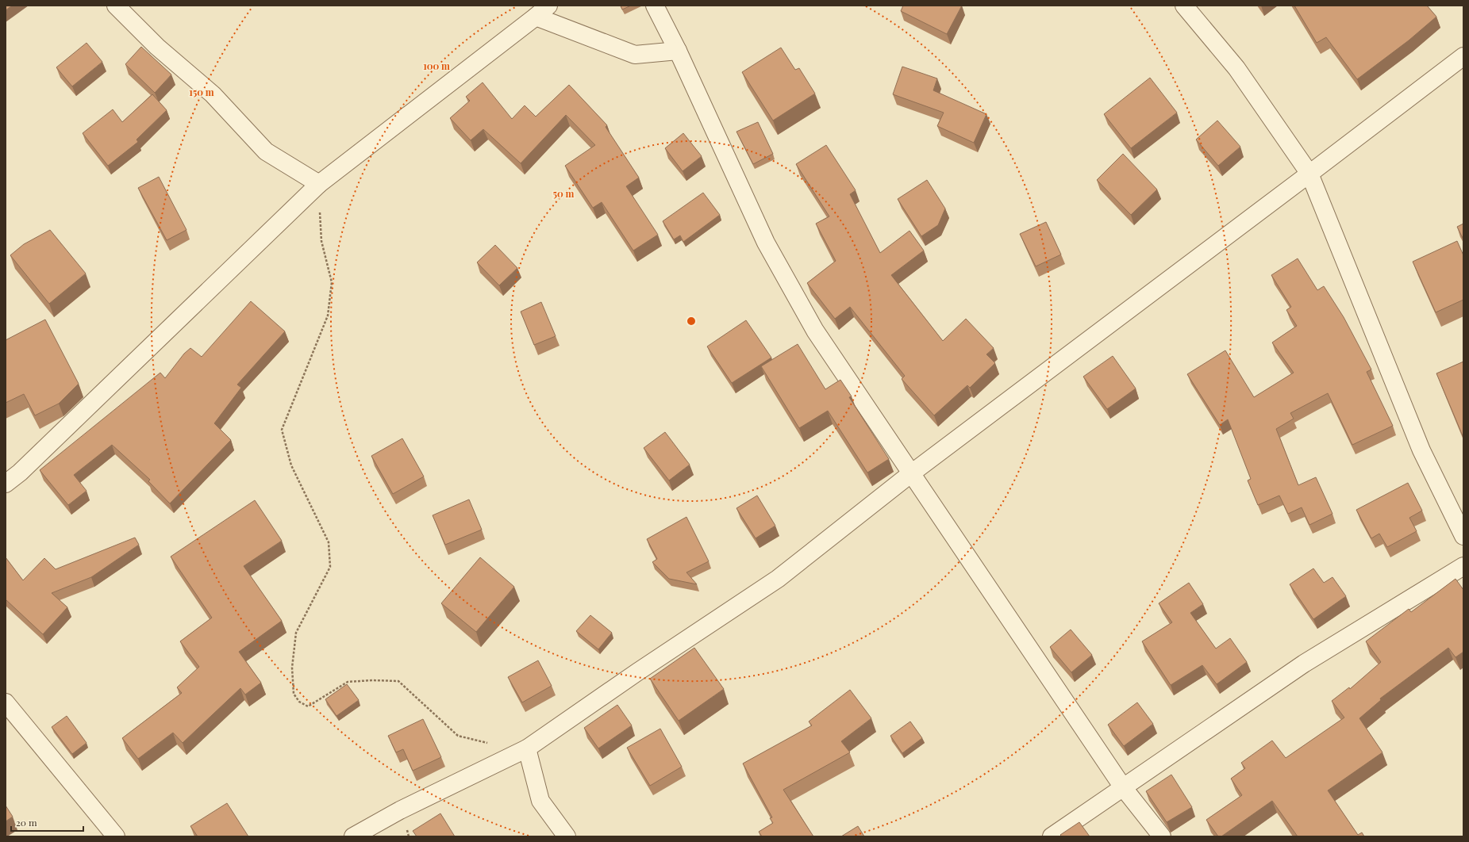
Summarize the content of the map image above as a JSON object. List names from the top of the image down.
{
  "scale_bar": "20 m",
  "rings": ["100 m", "150 m", "50 m"]
}
